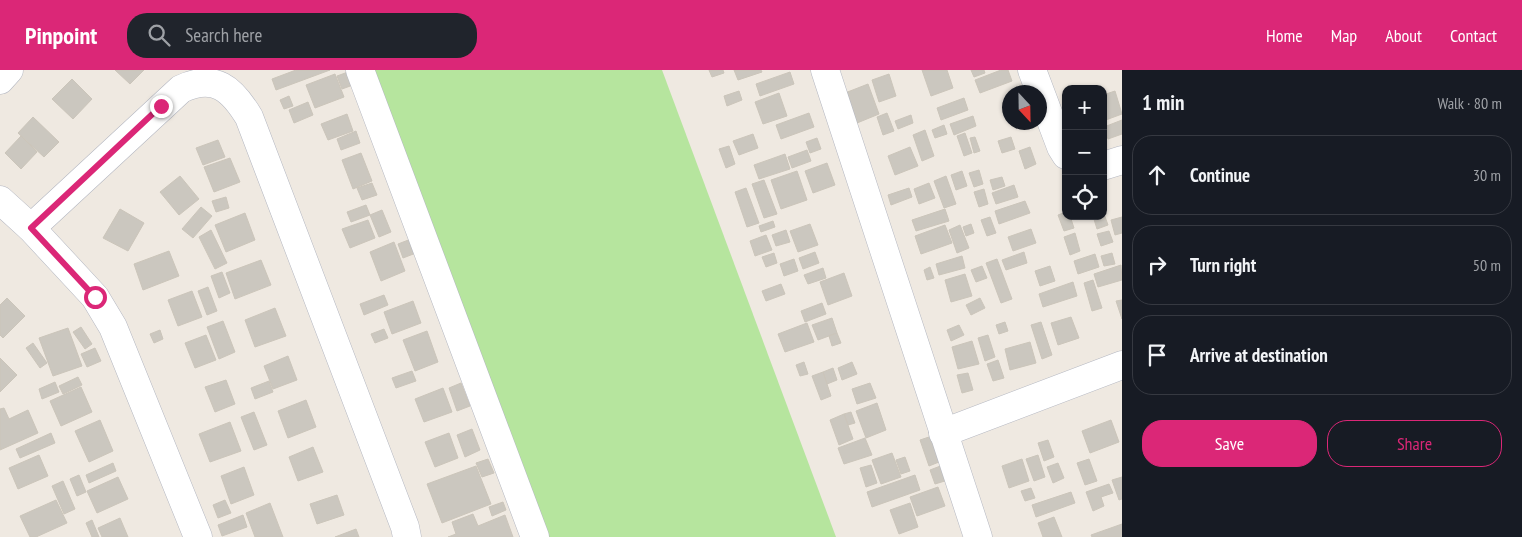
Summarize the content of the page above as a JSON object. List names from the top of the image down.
{
  "north": "bottom",
  "page": {
    "header": "Pinpoint",
    "search": "Search here",
    "nav": [
      "Home",
      "Map",
      "About",
      "Contact"
    ],
    "heading": ["1 min", "Walk · 80 m"],
    "map_buttons": ["+", "−"],
    "list": [
      ["Continue", "30 m"],
      ["Turn right", "50 m"],
      "Arrive at destination"
    ],
    "buttons": ["Save", "Share"]
  }
}
